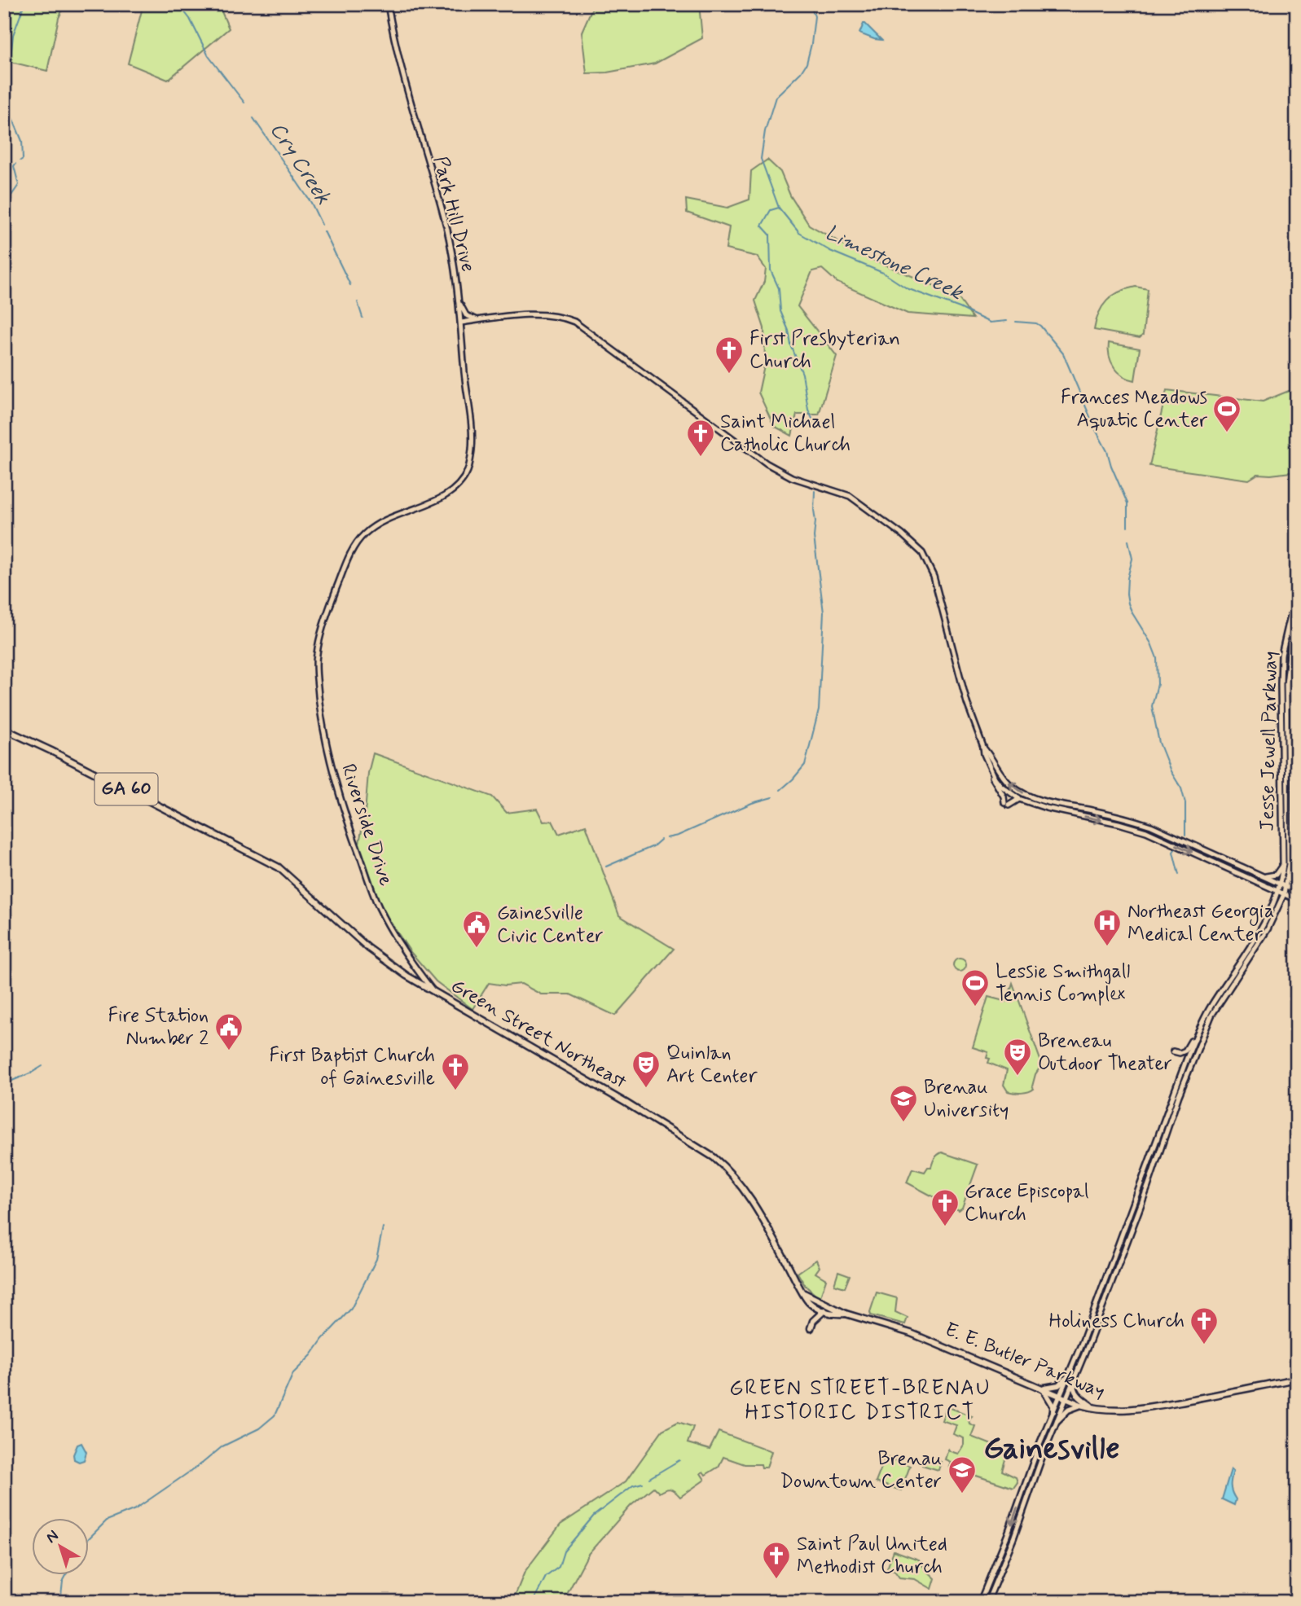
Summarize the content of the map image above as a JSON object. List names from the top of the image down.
{
  "streets": {
    "highway": ["GA 60", "Green Street Northeast", "E. E. Butler Parkway"],
    "main road": ["Park Hill Drive", "Jesse Jewell Parkway", "Riverside Drive"]
  },
  "crossings": [
    ["Park Hill Drive", "Riverside Drive"],
    ["Jesse Jewell Parkway", "E. E. Butler Parkway"],
    ["Riverside Drive", "Green Street Northeast"],
    ["Green Street Northeast", "E. E. Butler Parkway"]
  ],
  "districts": ["GREEN STREET-BRENAU HISTORIC DISTRICT", "Gainesville"],
  "water": ["Cry Creek", "Limestone Creek"],
  "places": {
    "church": [
      "First Presbyterian Church",
      "Saint Michael Catholic Church",
      "First Baptist Church of Gainesville",
      "Grace Episcopal Church",
      "Holiness Church",
      "Saint Paul United Methodist Church"
    ],
    "sports": ["Frances Meadows Aquatic Center", "Lessie Smithgall Tennis Complex"],
    "hospital": ["Northeast Georgia Medical Center"],
    "public building": ["Gainesville Civic Center", "Fire Station Number 2"],
    "theatre": ["Breneau Outdoor Theater", "Quinlan Art Center"],
    "school or university": ["Brenau University", "Brenau Downtown Center"]
  },
  "north": "top left"
}
